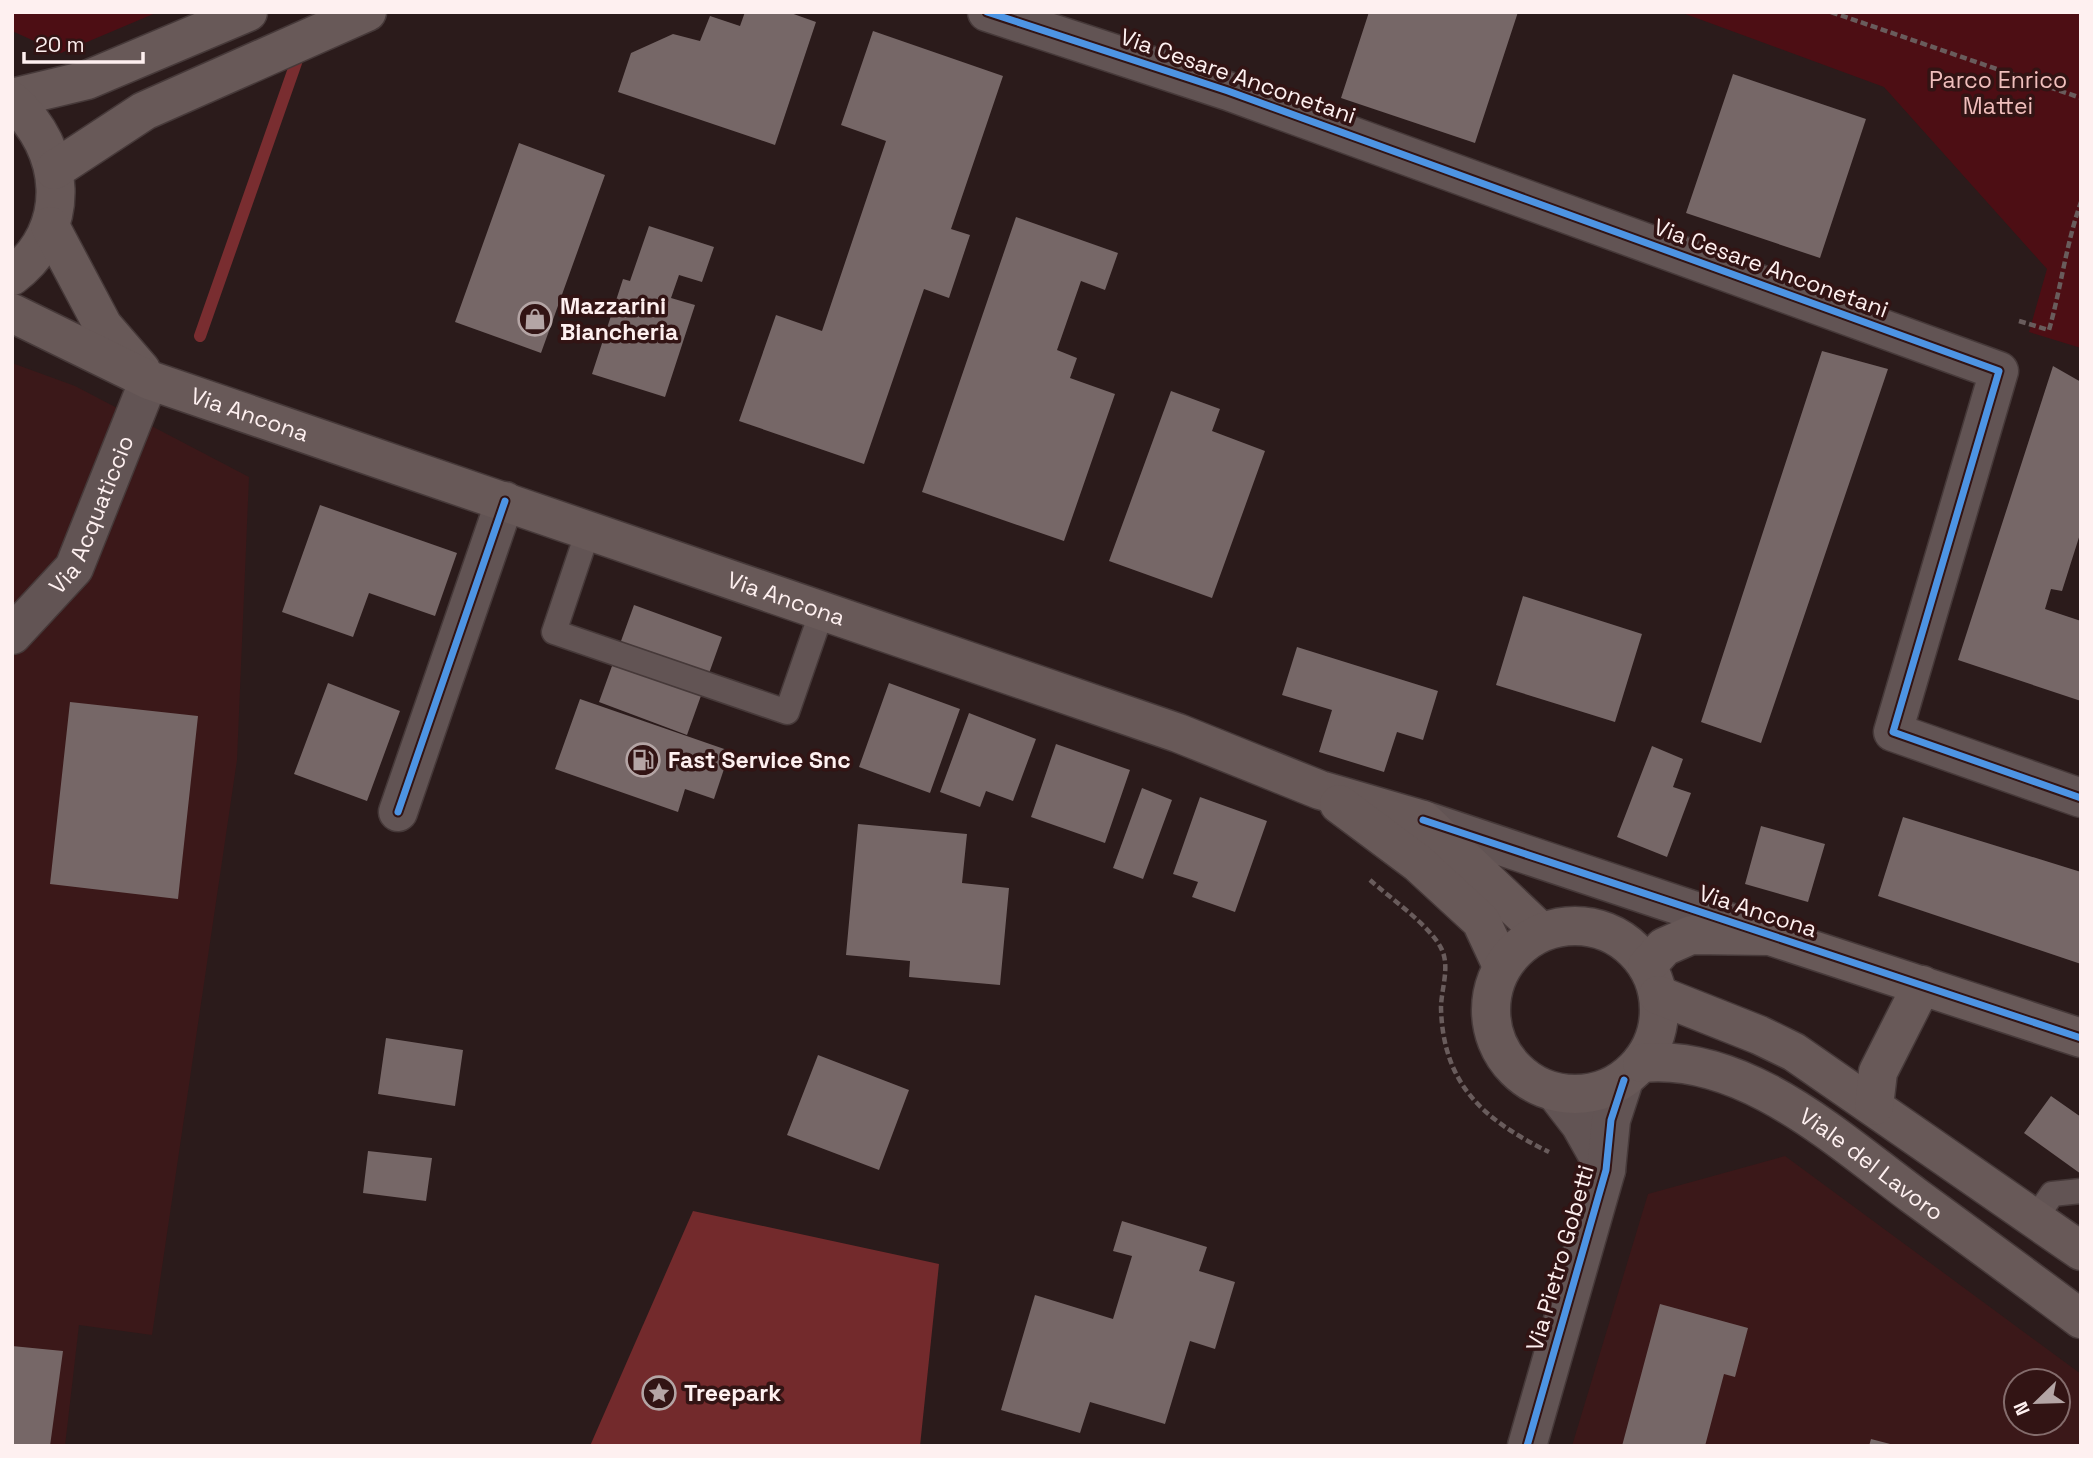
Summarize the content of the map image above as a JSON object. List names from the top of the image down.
{
  "streets": {
    "main road": ["Via Ancona", "Viale del Lavoro"],
    "street": ["Via Cesare Anconetani", "Via Acquaticcio", "Via Pietro Gobetti"]
  },
  "crossings": [
    ["Via Ancona", "Via Acquaticcio"],
    ["Via Ancona", "Viale del Lavoro"],
    ["Via Ancona", "Via Pietro Gobetti"],
    ["Viale del Lavoro", "Via Pietro Gobetti"]
  ],
  "parks": ["Parco Enrico Mattei"],
  "places": {
    "shop": ["Mazzarini Biancheria"],
    "fuel station": ["Fast Service Snc"],
    "place": ["Treepark"]
  },
  "scale_bar": "20 m",
  "north": "bottom left"
}
